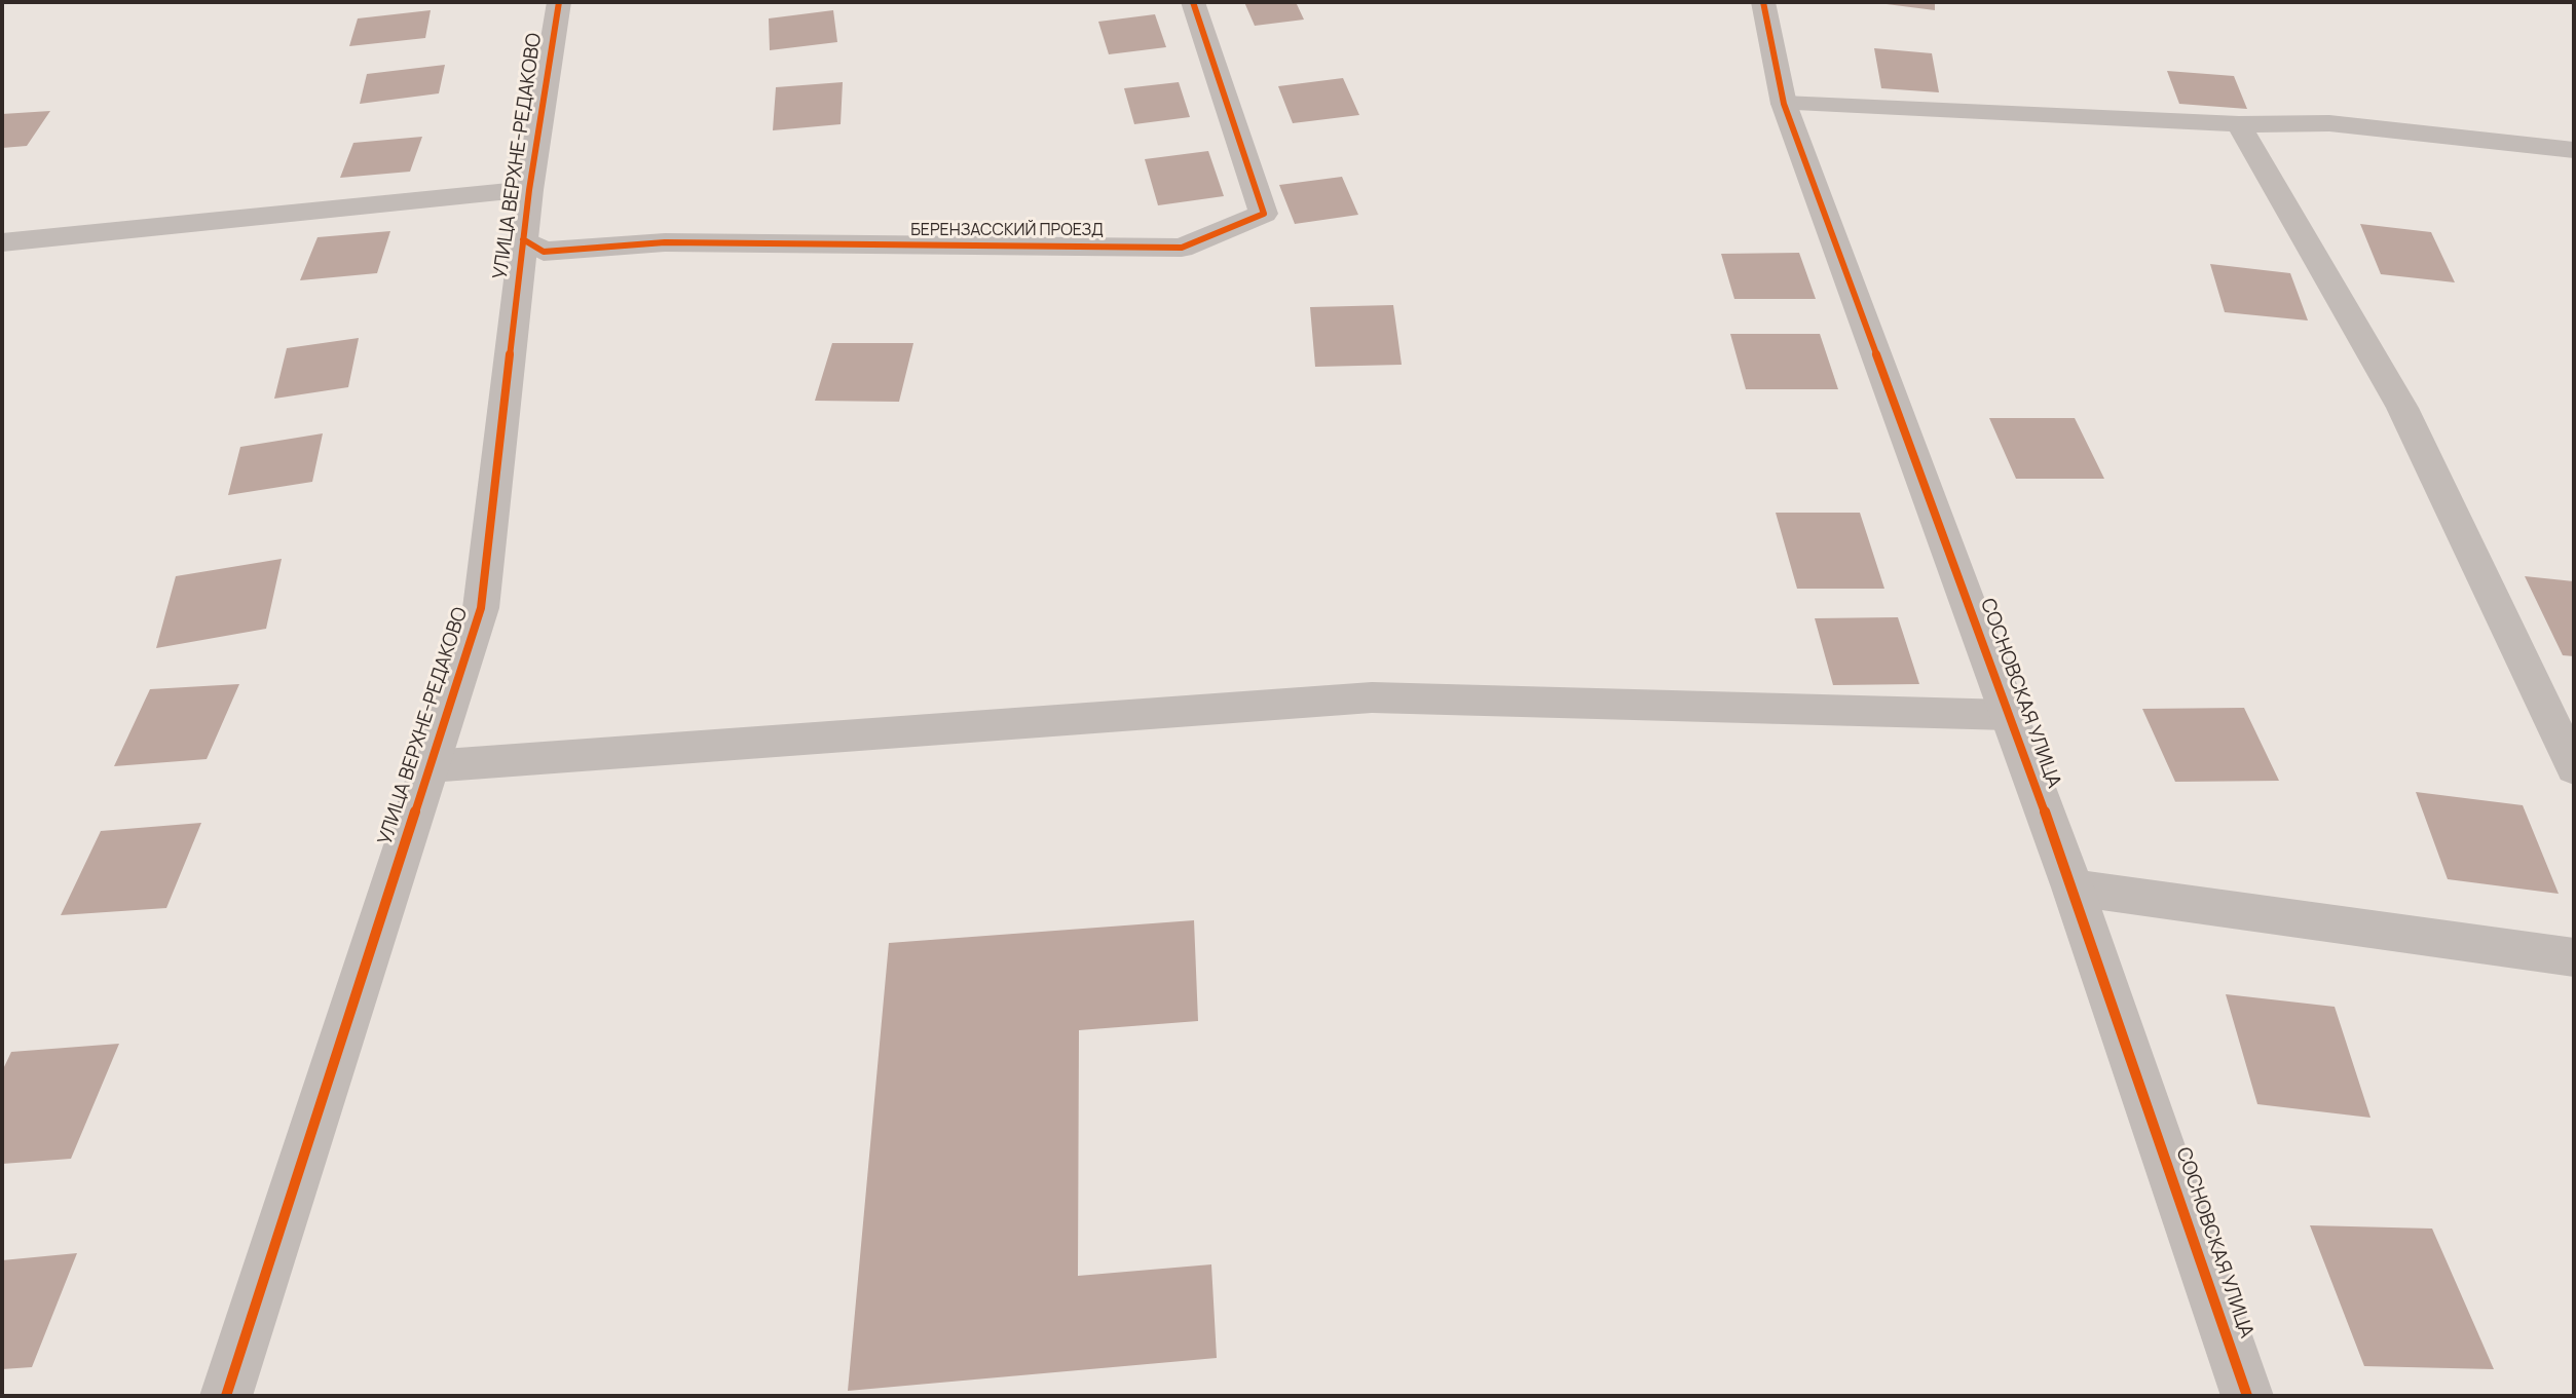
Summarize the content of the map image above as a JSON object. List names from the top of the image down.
{
  "streets": {
    "street": ["УЛИЦА ВЕРХНЕ-РЕДАКОВО", "БЕРЕНЗАССКИЙ ПРОЕЗД", "СОСНОВСКАЯ УЛИЦА"]
  },
  "crossings": [
    ["УЛИЦА ВЕРХНЕ-РЕДАКОВО", "БЕРЕНЗАССКИЙ ПРОЕЗД"]
  ]
}
